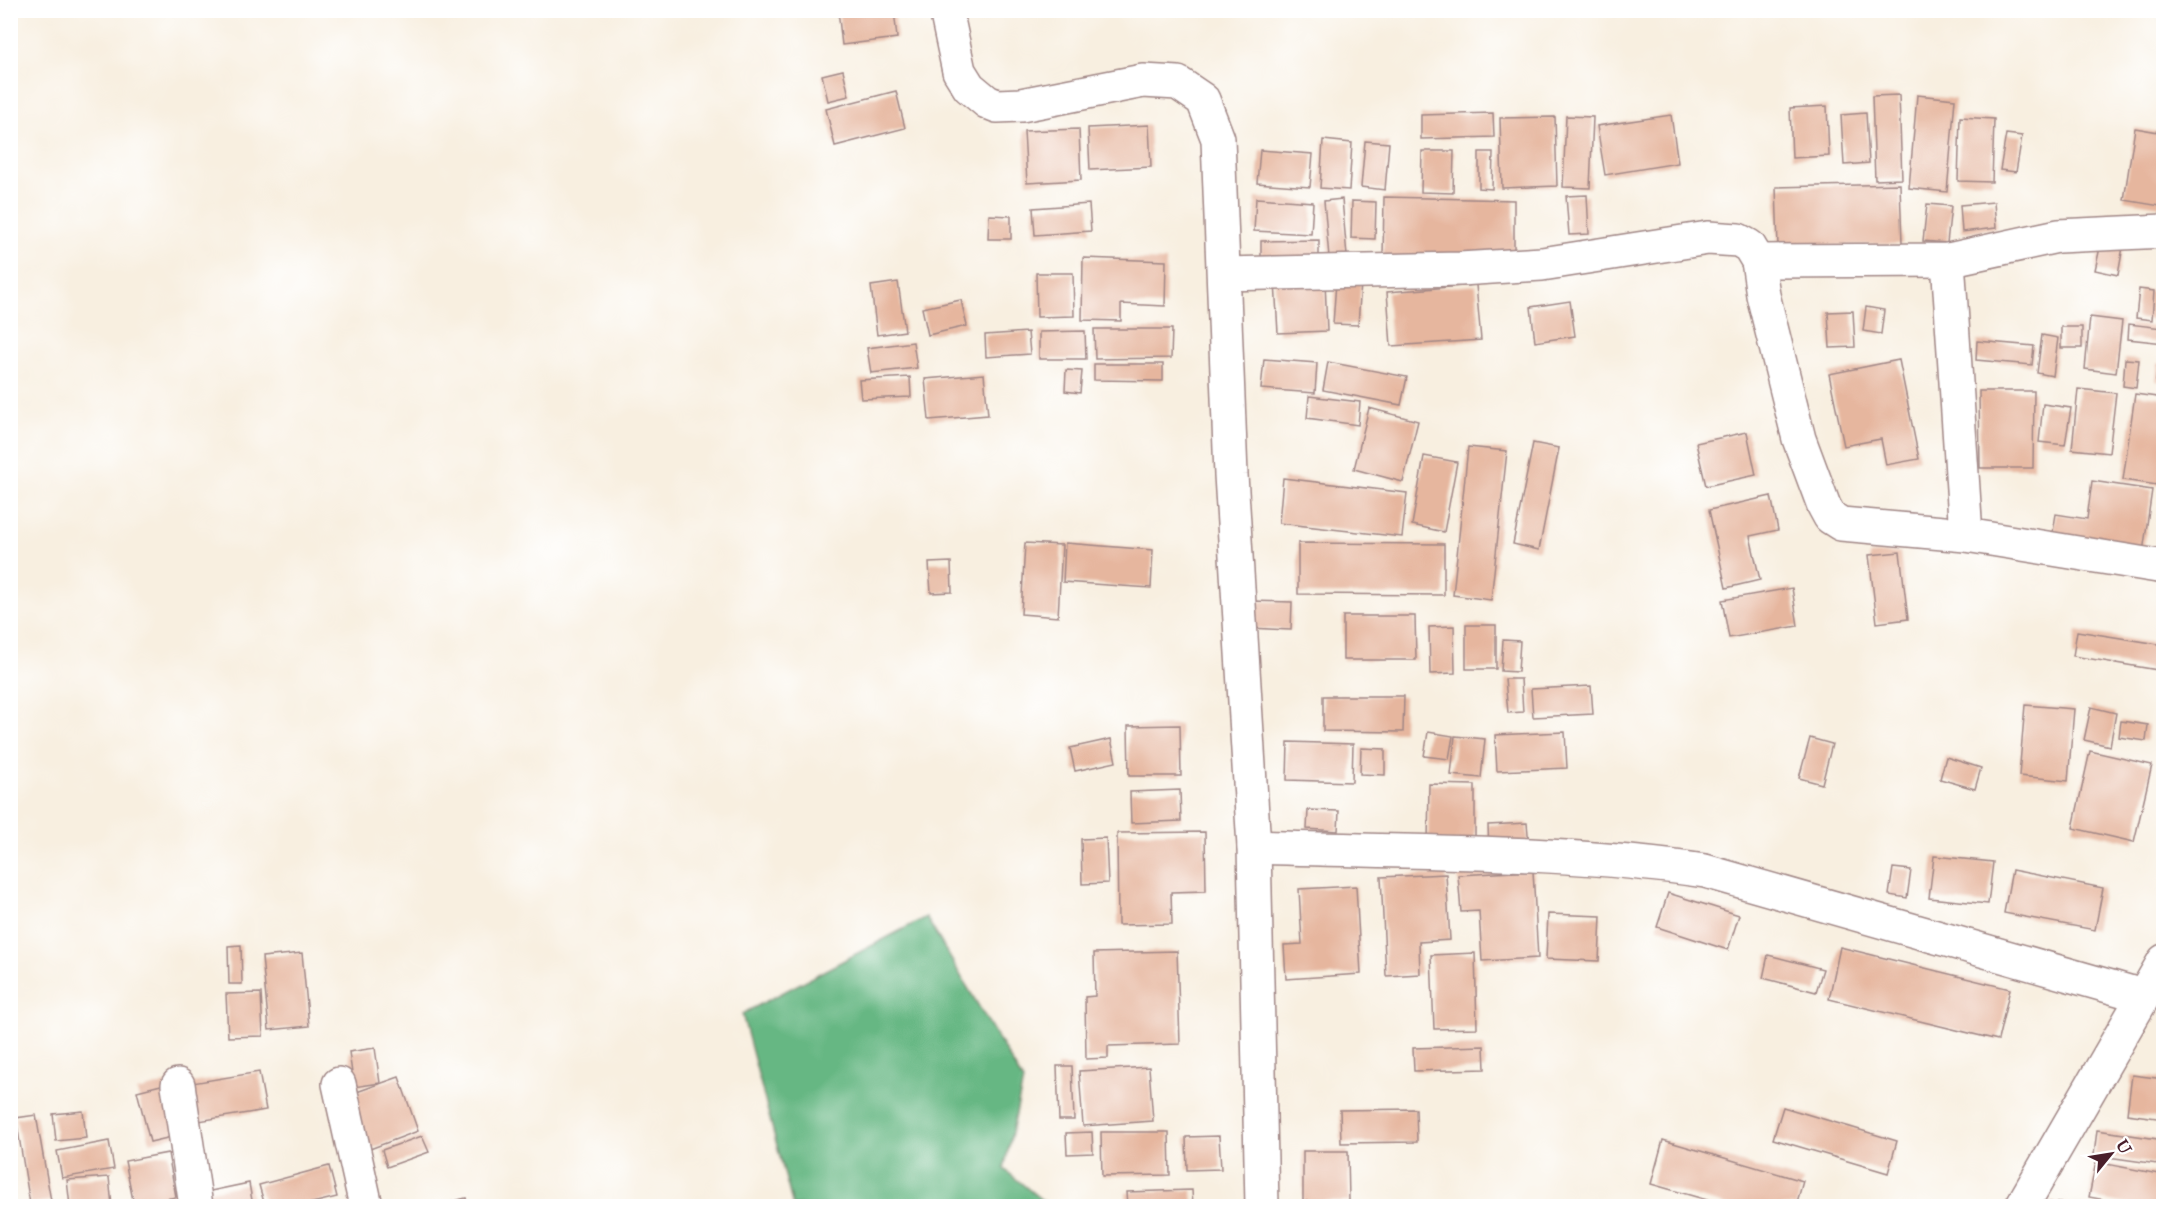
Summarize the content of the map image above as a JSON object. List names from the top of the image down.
{
  "north": "top right"
}
